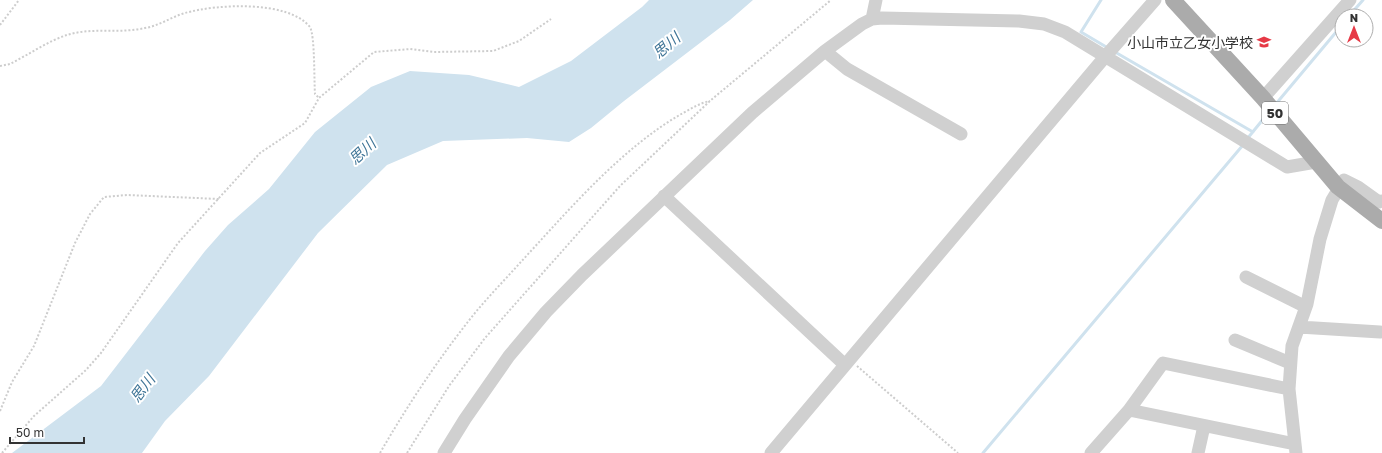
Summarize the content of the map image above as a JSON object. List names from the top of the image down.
{
  "streets": {
    "main road": ["50"]
  },
  "water": ["思川"],
  "places": {
    "school or university": ["小山市立乙女小学校"]
  },
  "scale_bar": "50 m",
  "north": "top"
}
